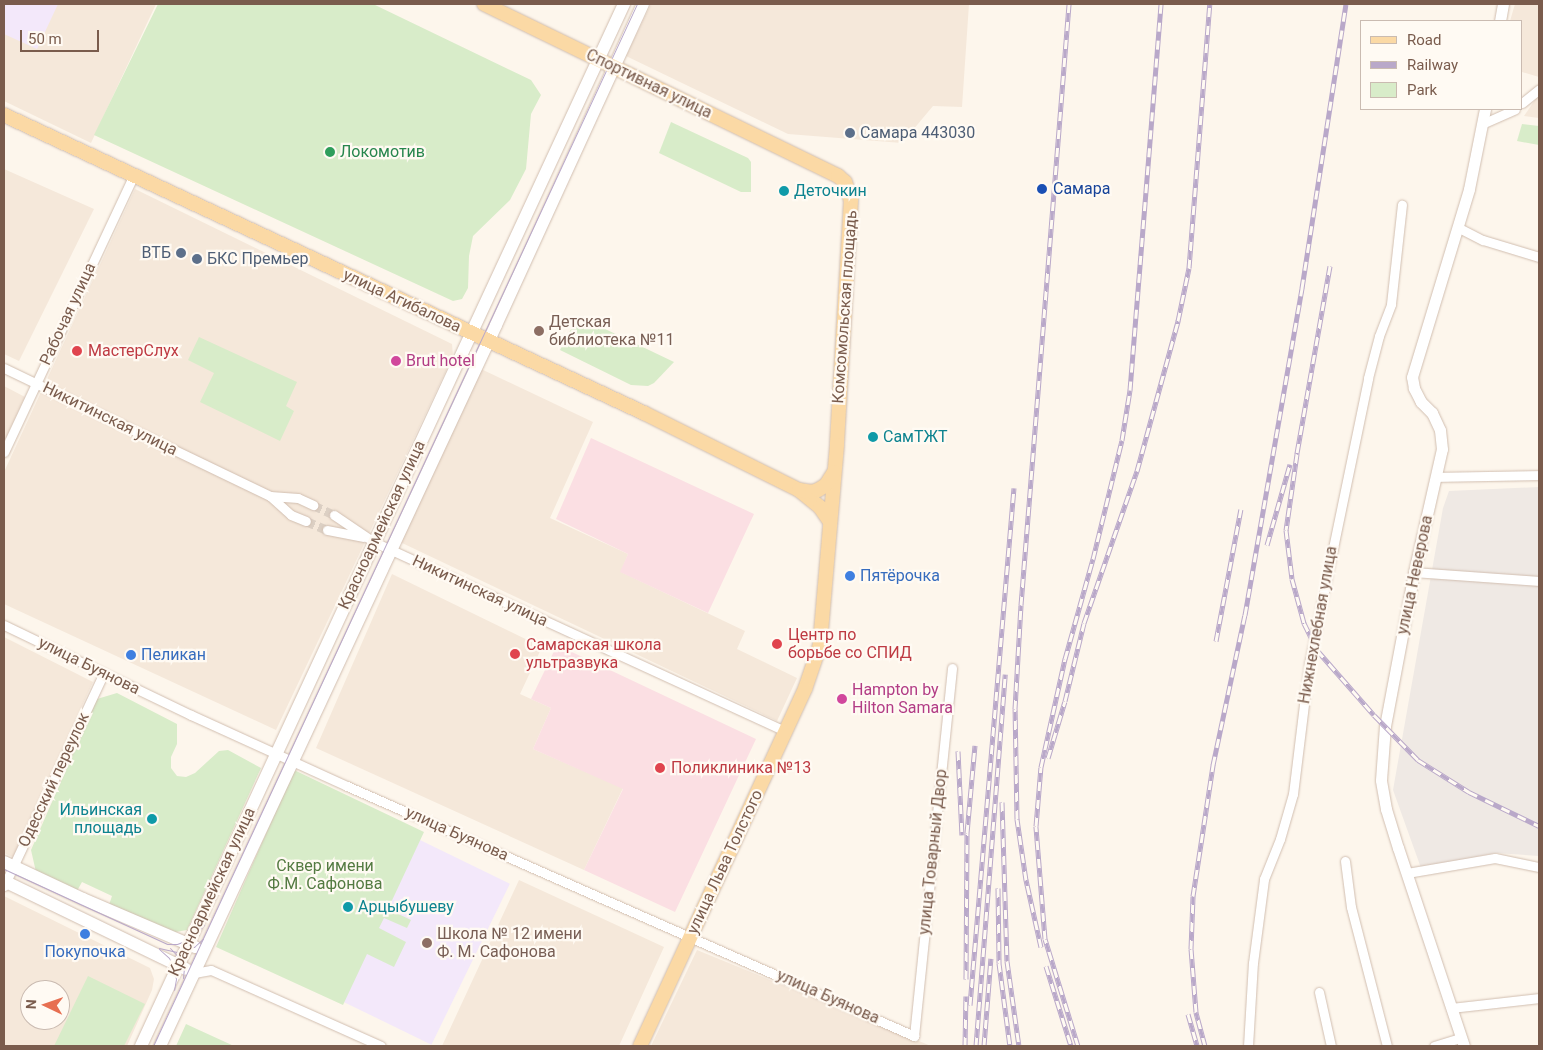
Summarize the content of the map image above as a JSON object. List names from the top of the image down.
{
  "streets": {
    "main road": [
      "Спортивная улица",
      "улица Агибалова",
      "Комсомольская площадь",
      "Красноармейская улица",
      "улица Льва Толстого"
    ],
    "street": [
      "Рабочая улица",
      "Никитинская улица",
      "улица Неверова",
      "Нижнехлебная улица",
      "улица Буянова",
      "Одесский переулок",
      "улица Товарный Двор"
    ]
  },
  "crossings": [
    ["Спортивная улица", "Комсомольская площадь"],
    ["Спортивная улица", "Красноармейская улица"],
    ["улица Агибалова", "Рабочая улица"],
    ["улица Агибалова", "Красноармейская улица"],
    ["улица Агибалова", "улица Льва Толстого"],
    ["Комсомольская площадь", "улица Льва Толстого"],
    ["Рабочая улица", "Никитинская улица"],
    ["Никитинская улица", "Красноармейская улица"],
    ["Никитинская улица", "улица Льва Толстого"],
    ["Красноармейская улица", "улица Буянова"],
    ["улица Буянова", "Одесский переулок"],
    ["улица Буянова", "улица Товарный Двор"],
    ["улица Буянова", "улица Льва Толстого"]
  ],
  "parks": ["Cквер имени Ф.М. Сафонова"],
  "places": [
    "Самара 443030",
    "Локомотив",
    "Самара",
    "Деточкин",
    "ВТБ",
    "БКС Премьер",
    "Детская библиотека №11",
    "МастерСлух",
    "Brut hotel",
    "СамТЖТ",
    "Пятёрочка",
    "Центр по борьбе со СПИД",
    "Самарская школа ультразвука",
    "Пеликан",
    "Hampton by Hilton Samara",
    "Поликлиника №13",
    "Ильинская площадь",
    "Арцыбушеву",
    "Покупочка",
    "Школа № 12 имени Ф. М. Сафонова"
  ],
  "legend": ["Road", "Railway", "Park"],
  "scale_bar": "50 m",
  "north": "left"
}
